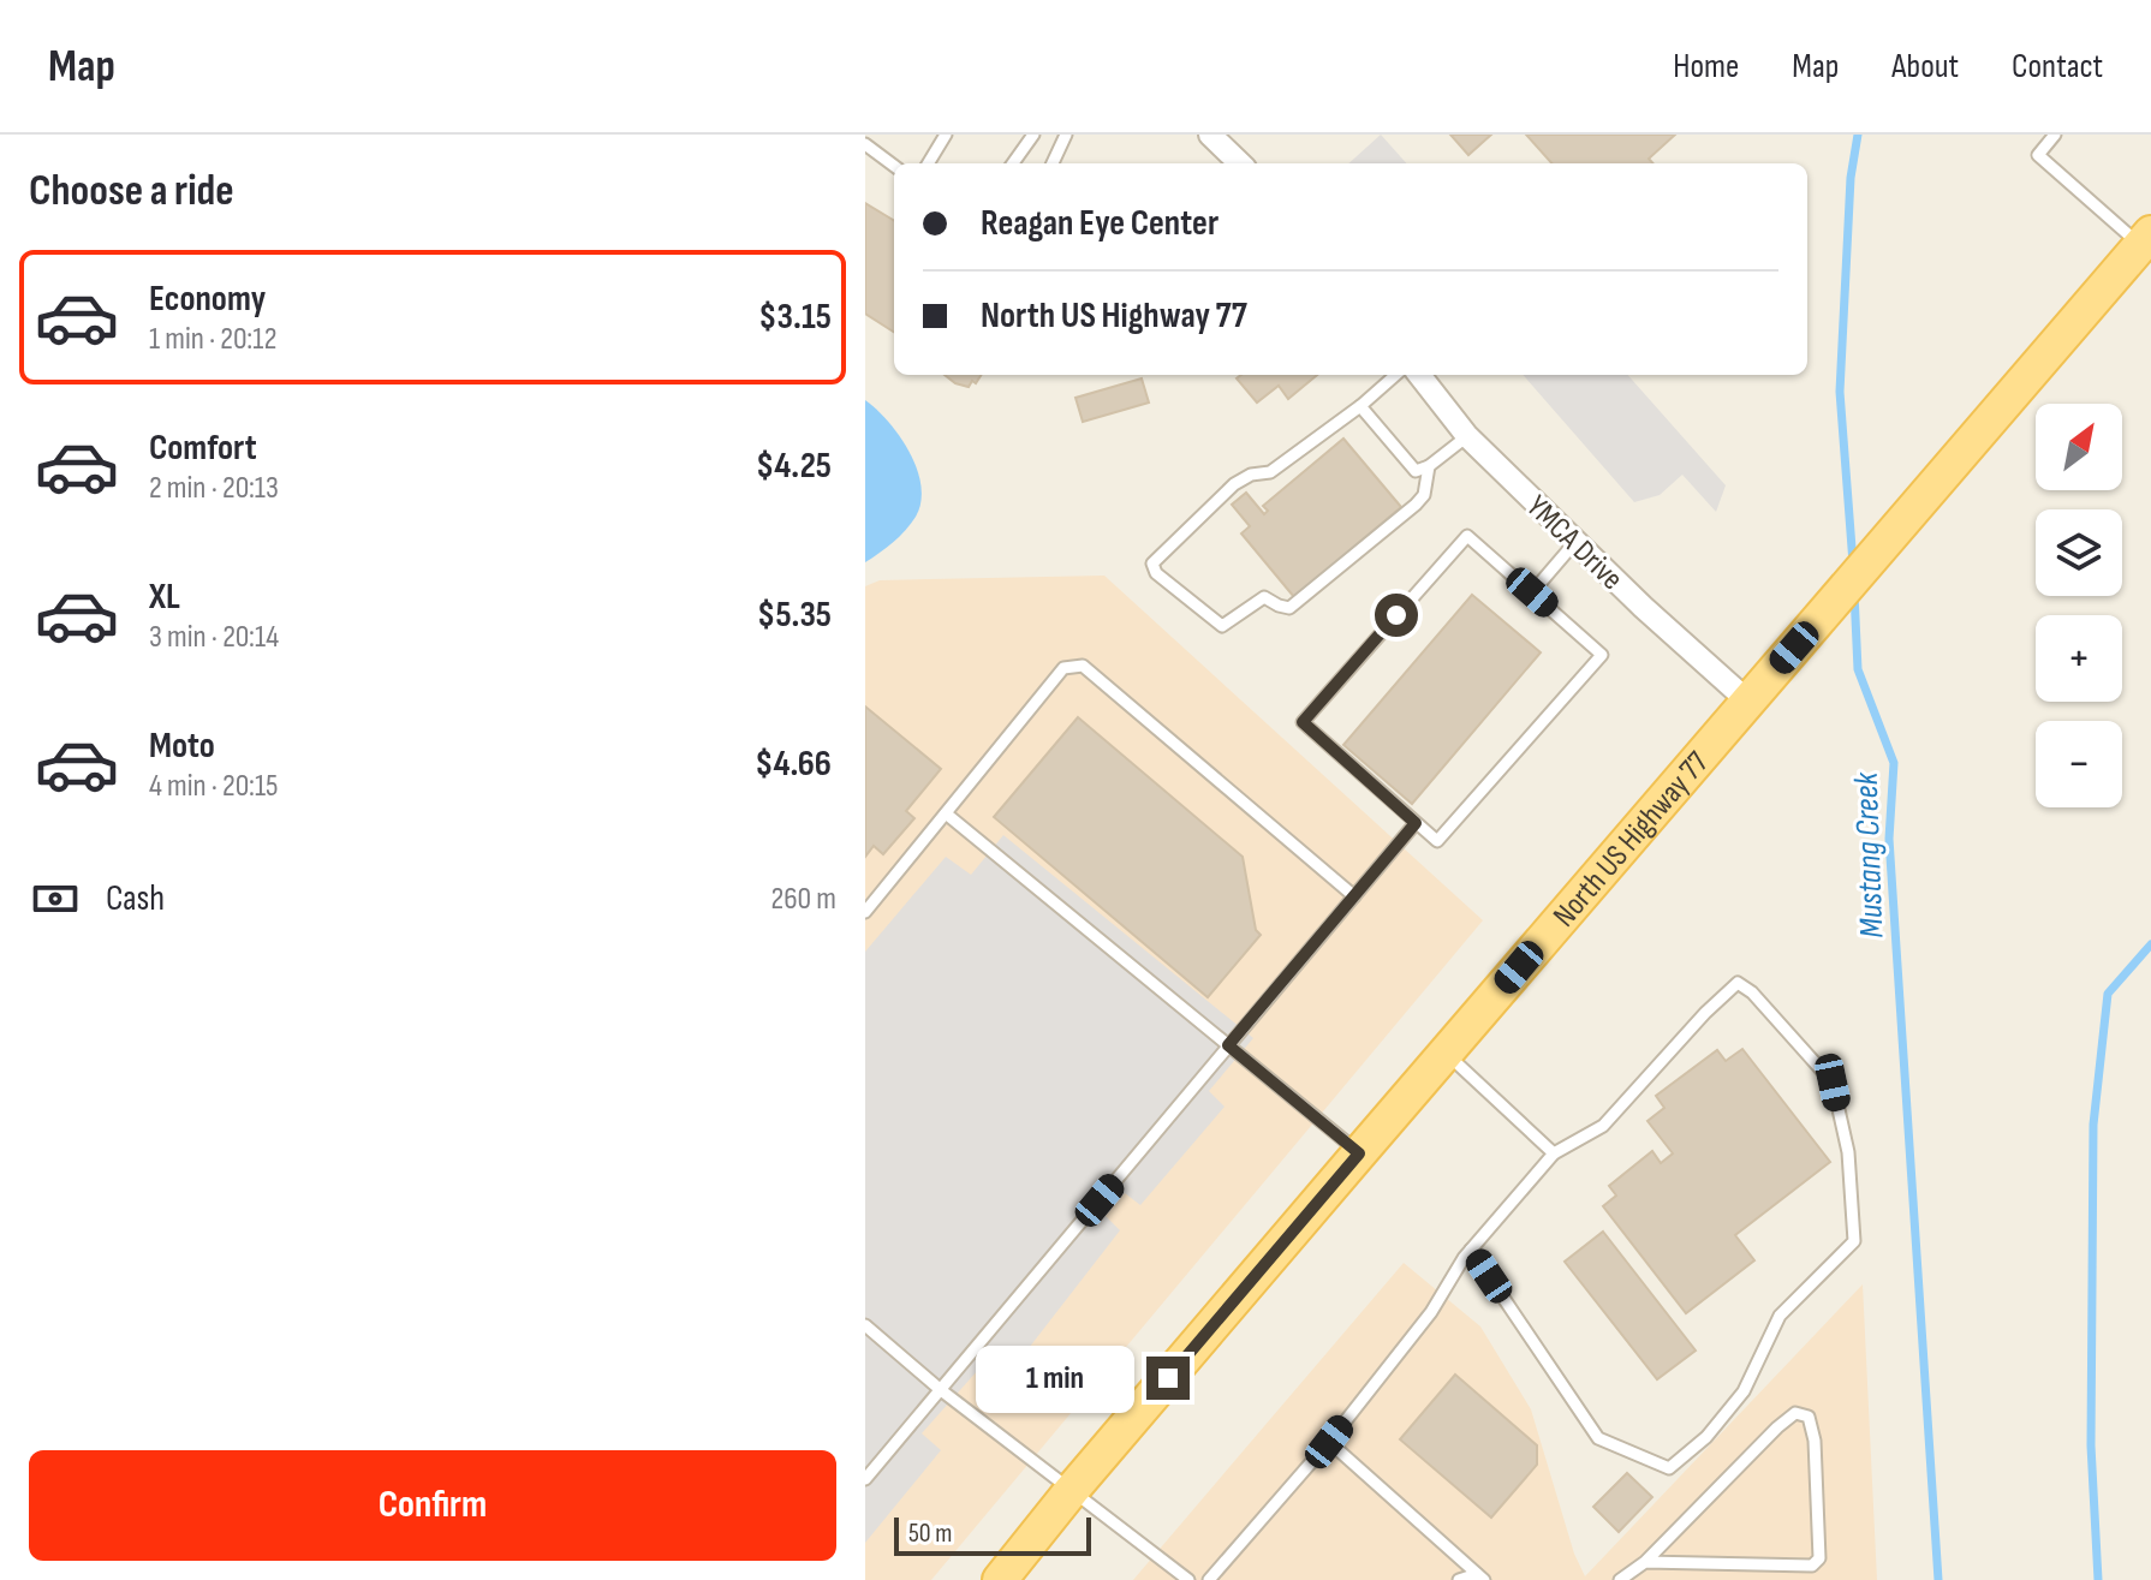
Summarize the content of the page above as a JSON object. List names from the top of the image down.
{
  "streets": {
    "main road": ["North US Highway 77"],
    "street": ["YMCA Drive"]
  },
  "crossings": [
    ["YMCA Drive", "North US Highway 77"]
  ],
  "water": ["Mustang Creek"],
  "scale_bar": "50 m",
  "north": "top right",
  "page": {
    "header": "Map",
    "nav": [
      "Home",
      "Map",
      "About",
      "Contact"
    ],
    "heading": "Choose a ride",
    "banner": ["Reagan Eye Center", "North US Highway 77"],
    "list": [
      {
        "name": "Economy",
        "note": "1 min · 20:12",
        "value": "$3.15"
      },
      {
        "name": "Comfort",
        "note": "2 min · 20:13",
        "value": "$4.25"
      },
      {
        "name": "XL",
        "note": "3 min · 20:14",
        "value": "$5.35"
      },
      {
        "name": "Moto",
        "note": "4 min · 20:15",
        "value": "$4.66"
      }
    ],
    "map_buttons": ["+", "−"],
    "pay": ["Cash", "260 m"],
    "bubble": "1 min",
    "buttons": "Confirm",
    "scale": "50 m"
  }
}
